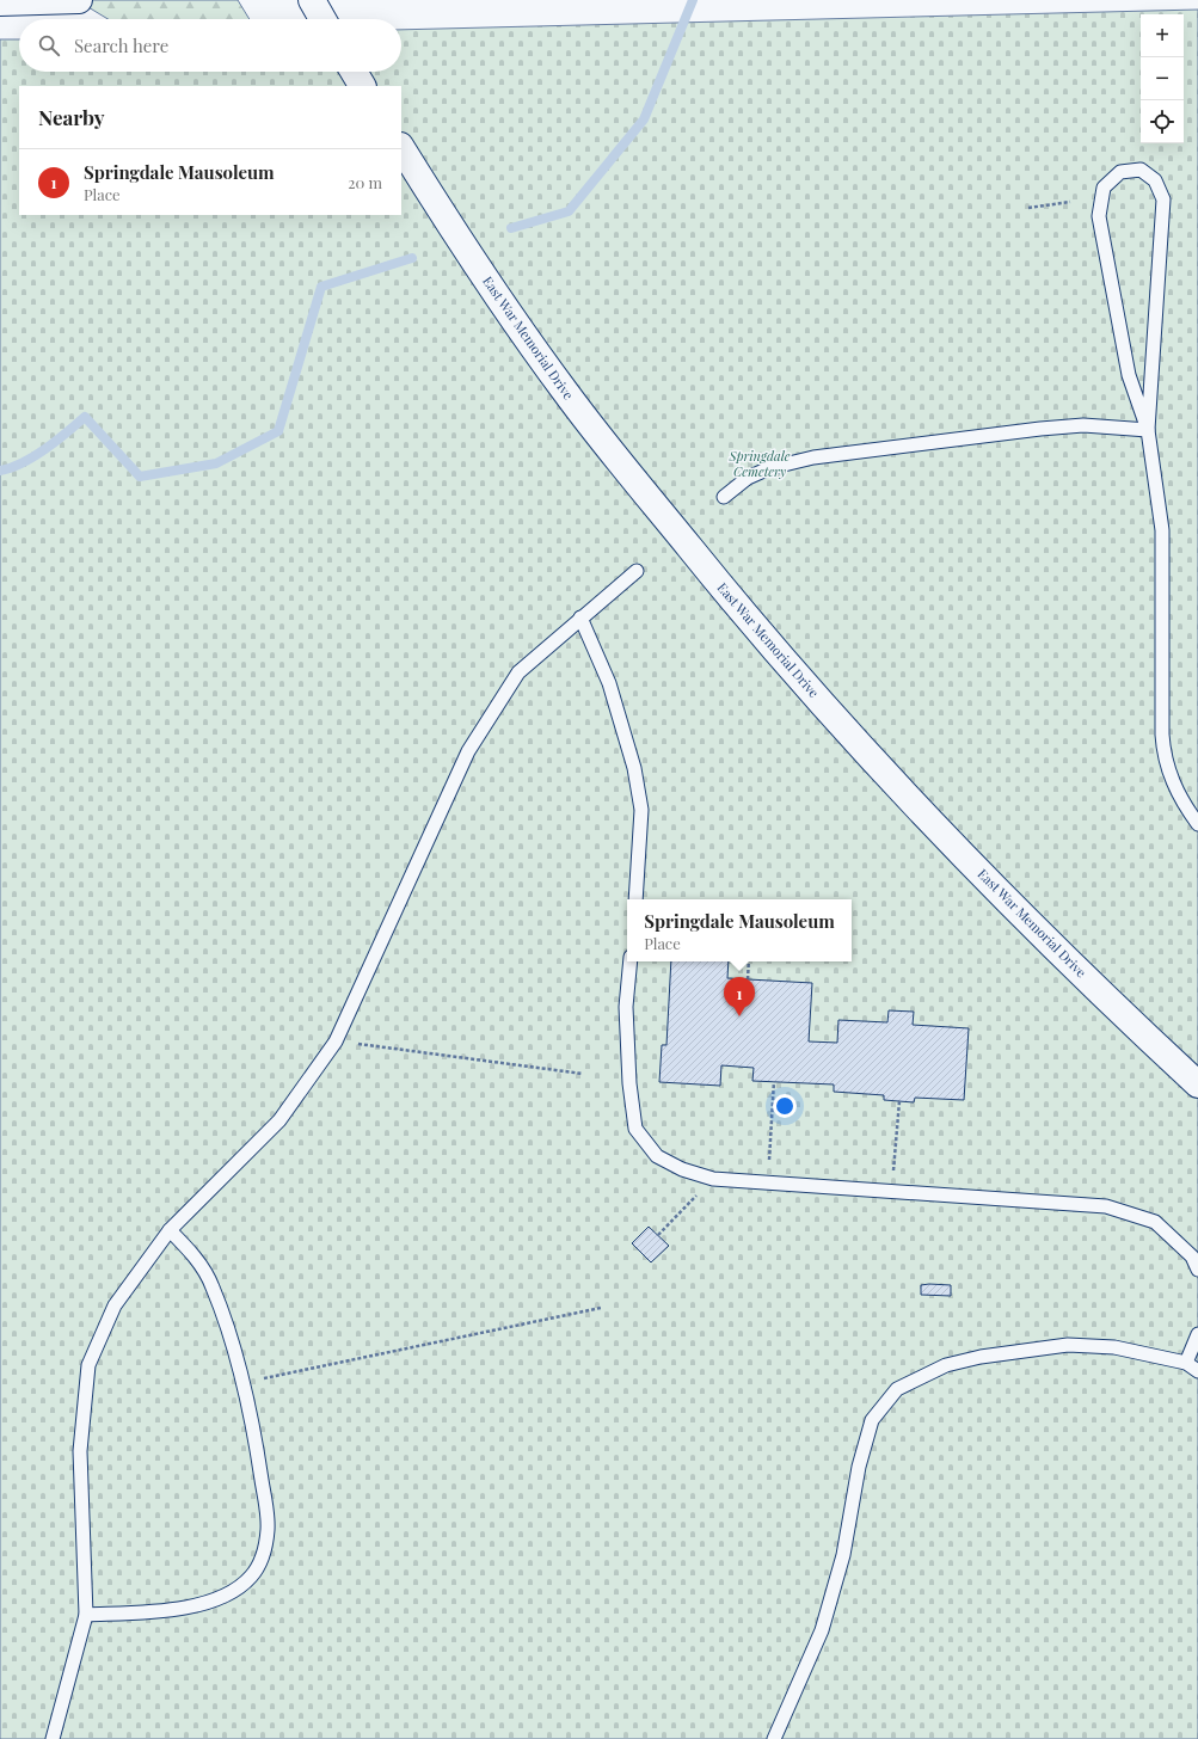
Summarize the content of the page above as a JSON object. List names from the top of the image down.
{
  "streets": {
    "main road": ["East War Memorial Drive"]
  },
  "parks": ["Springdale Cemetery"],
  "page": {
    "map_buttons": ["+", "−"],
    "search": "Search here",
    "heading": "Nearby",
    "list": [
      {
        "mark": "1",
        "name": "Springdale Mausoleum",
        "note": "Place",
        "value": "20 m"
      }
    ],
    "popup": ["Springdale Mausoleum", "Place"],
    "pins": "1"
  }
}
